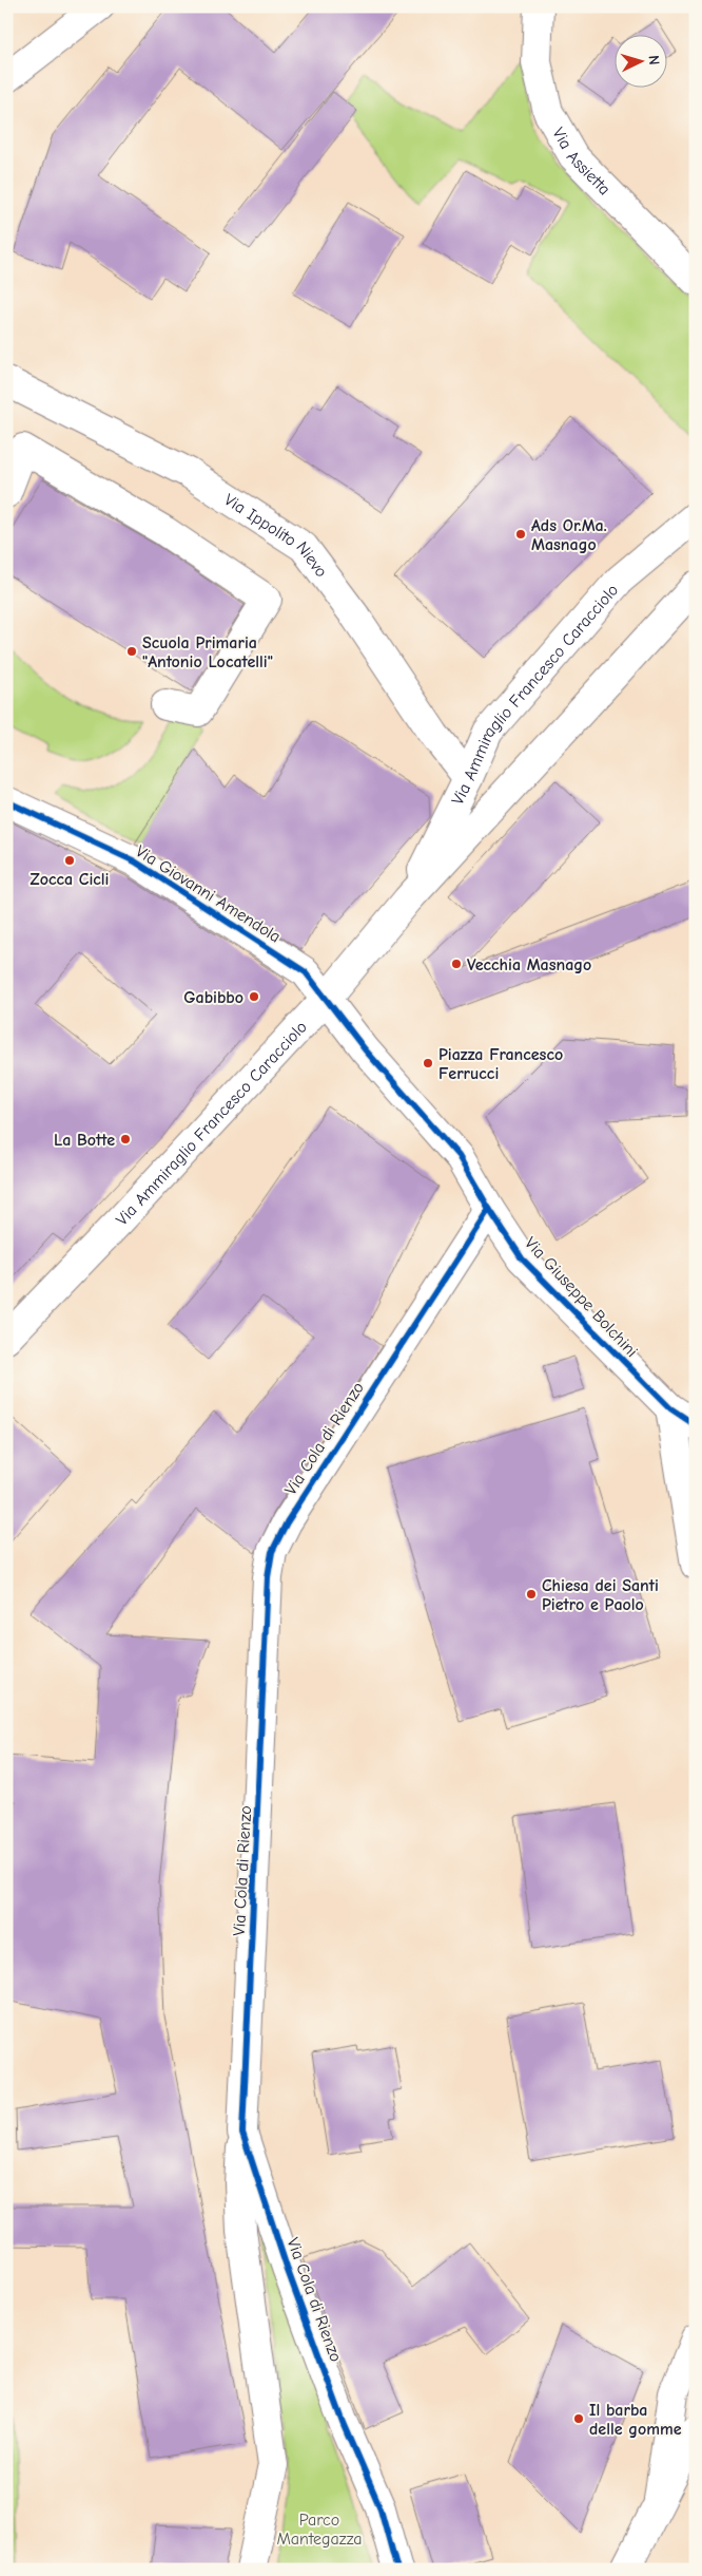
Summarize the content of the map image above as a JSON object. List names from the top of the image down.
{
  "streets": {
    "street": [
      "Via Assietta",
      "Via Ippolito Nievo",
      "Via Ammiraglio Francesco Caracciolo",
      "Via Giovanni Amendola",
      "Via Giuseppe Bolchini",
      "Via Cola di Rienzo"
    ]
  },
  "crossings": [
    ["Via Ippolito Nievo", "Via Ammiraglio Francesco Caracciolo"],
    ["Via Ammiraglio Francesco Caracciolo", "Via Giovanni Amendola"],
    ["Via Ammiraglio Francesco Caracciolo", "Via Giuseppe Bolchini"],
    ["Via Giovanni Amendola", "Via Giuseppe Bolchini"],
    ["Via Giuseppe Bolchini", "Via Cola di Rienzo"]
  ],
  "parks": ["Parco Mantegazza"],
  "places": [
    "Ads Or.Ma. Masnago",
    "Scuola Primaria \"Antonio Locatelli\"",
    "Zocca Cicli",
    "Vecchia Masnago",
    "Gabibbo",
    "Piazza Francesco Ferrucci",
    "La Botte",
    "Chiesa dei Santi Pietro e Paolo",
    "Il barba delle gomme"
  ],
  "north": "right"
}
